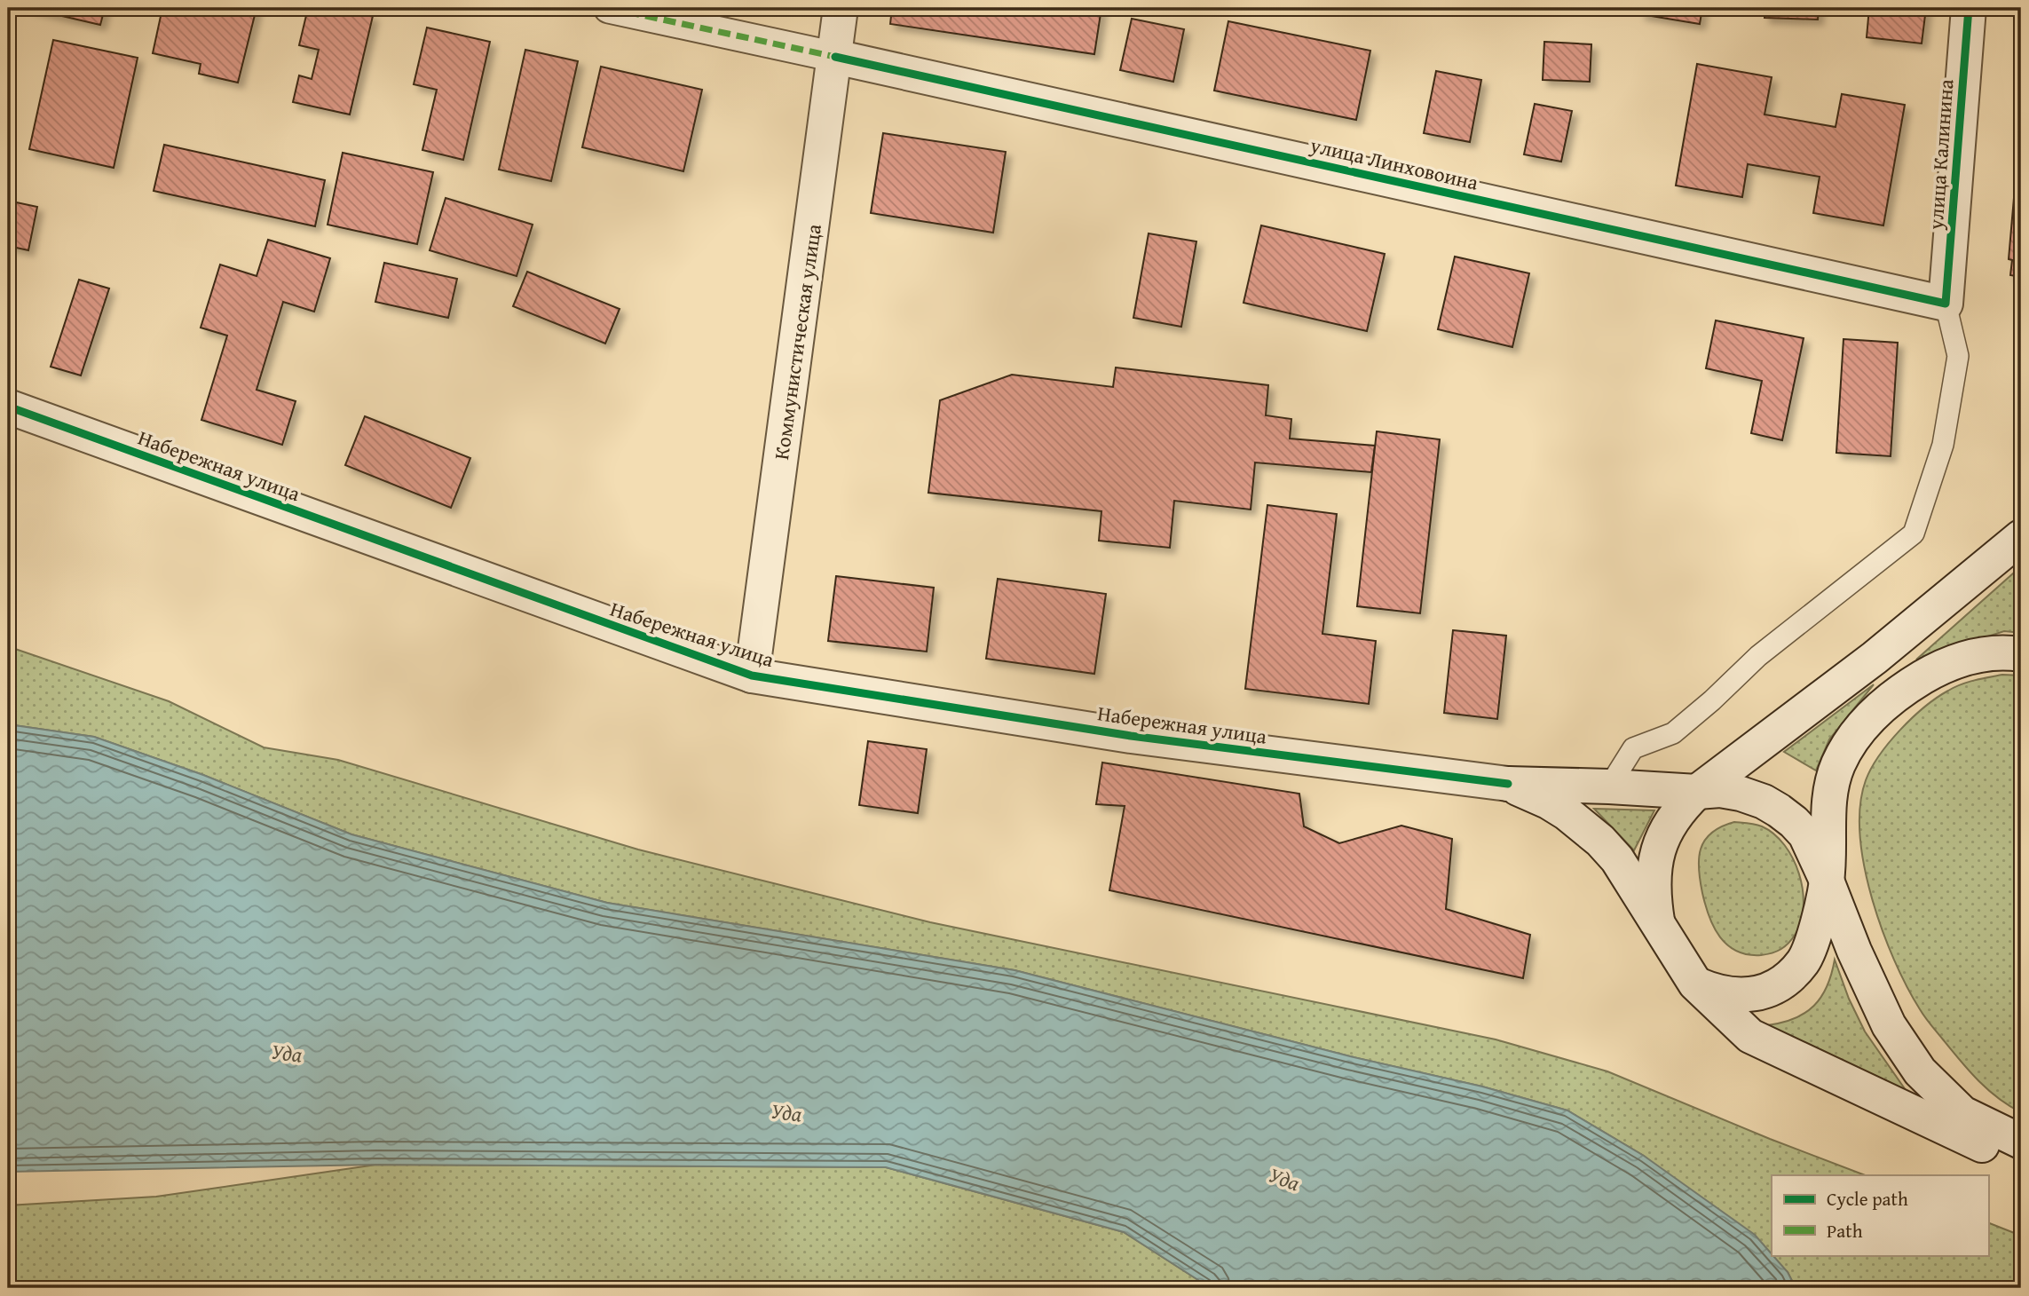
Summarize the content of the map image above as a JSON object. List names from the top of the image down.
{
  "streets": {
    "street": [
      "улица Калинина",
      "улица Линховоина",
      "Коммунистическая улица",
      "Набережная улица"
    ]
  },
  "crossings": [
    ["улица Калинина", "улица Линховоина"],
    ["улица Линховоина", "Коммунистическая улица"],
    ["Коммунистическая улица", "Набережная улица"]
  ],
  "water": ["Уда"],
  "legend": ["Cycle path", "Path"]
}
